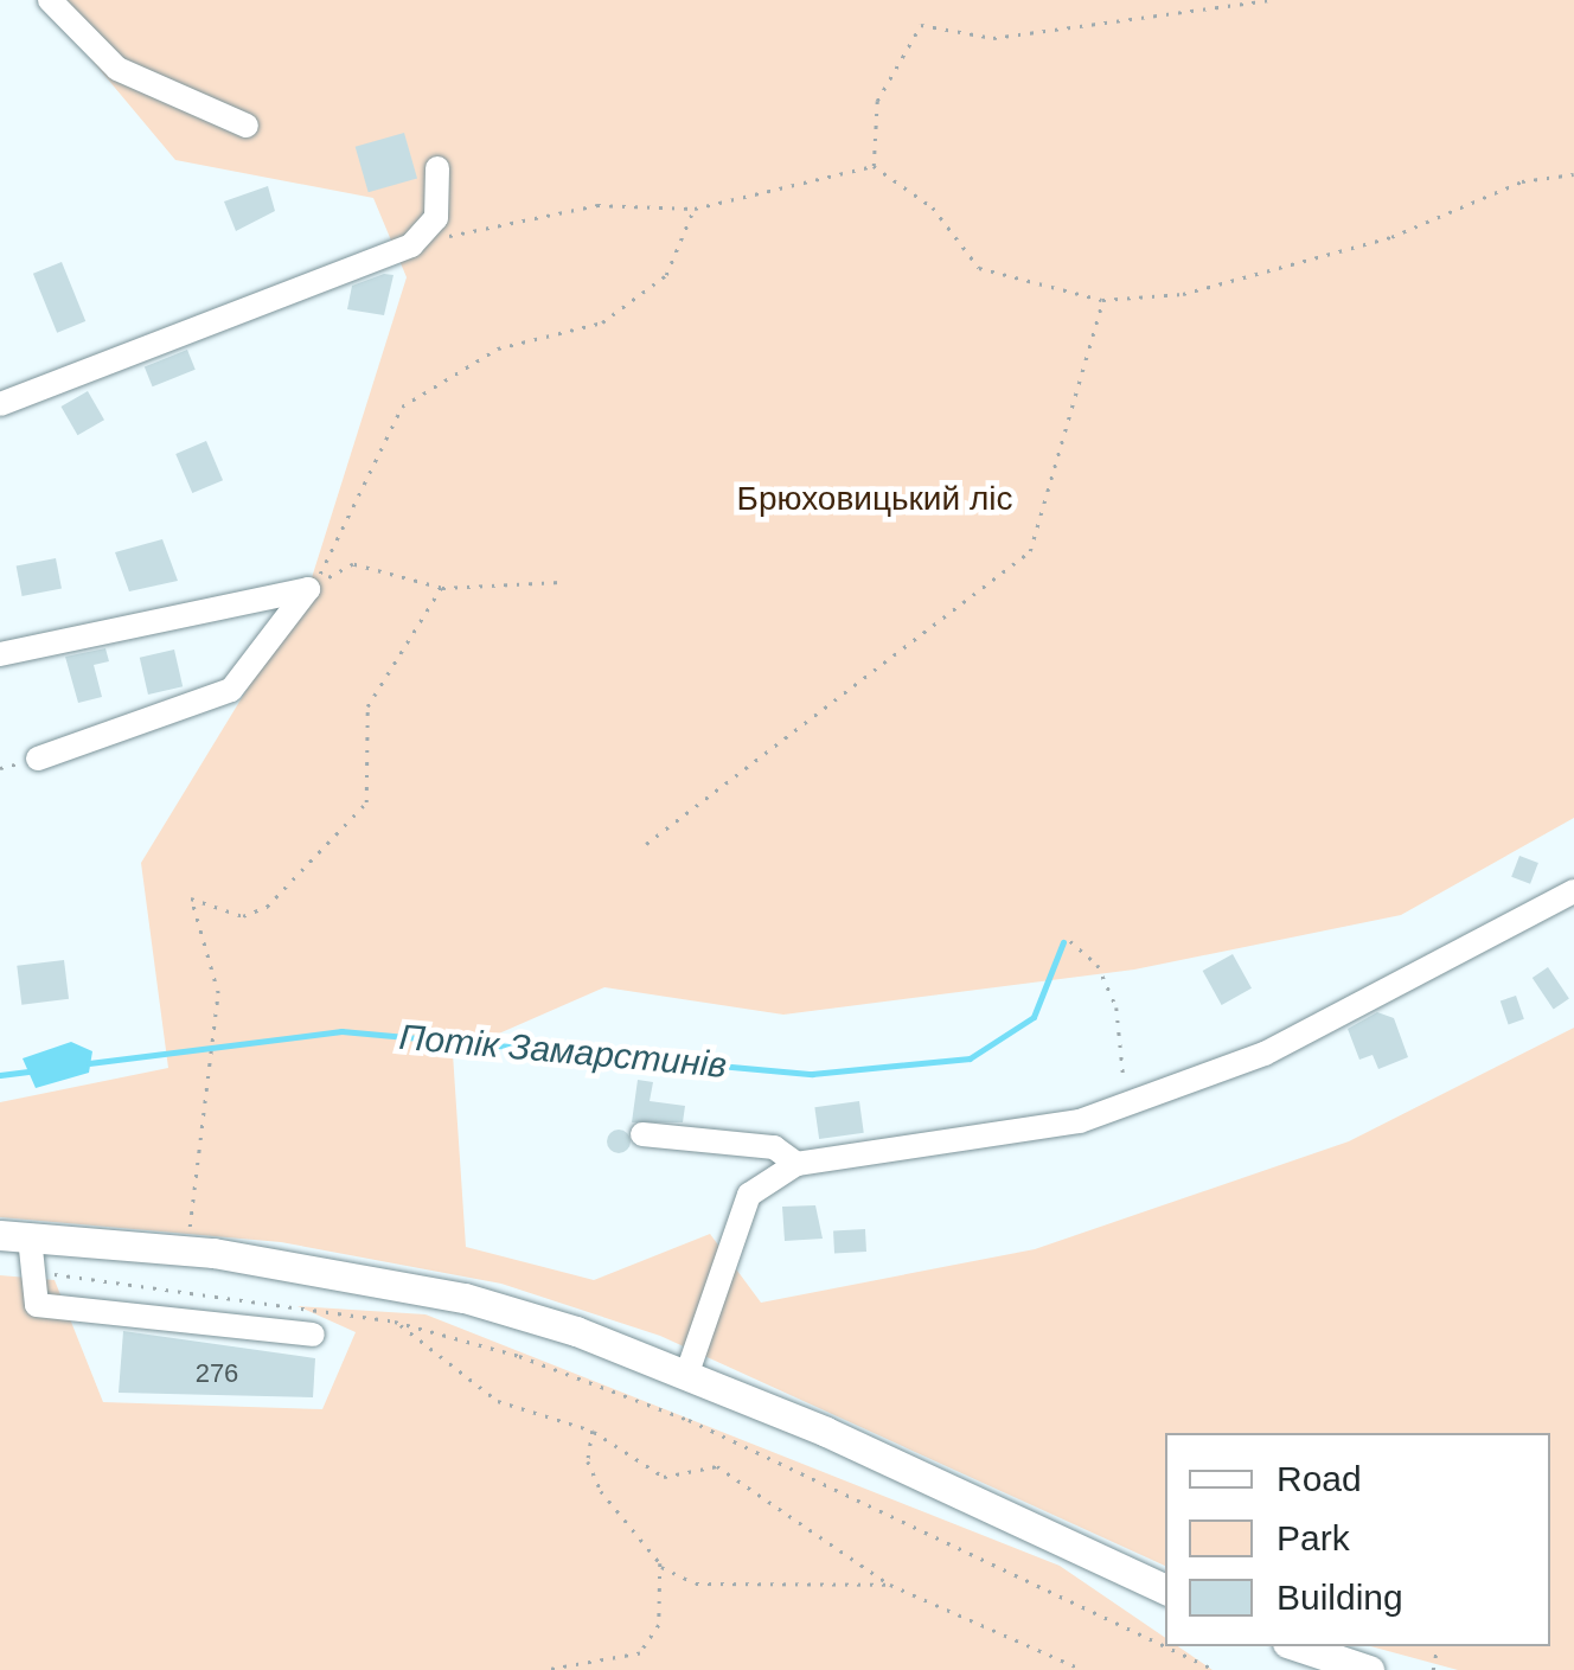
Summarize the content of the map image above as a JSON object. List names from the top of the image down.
{
  "water": ["Потік Замарстинів"],
  "parks": ["Брюховицький ліс"],
  "house_numbers": ["276"],
  "legend": ["Road", "Park", "Building"]
}
